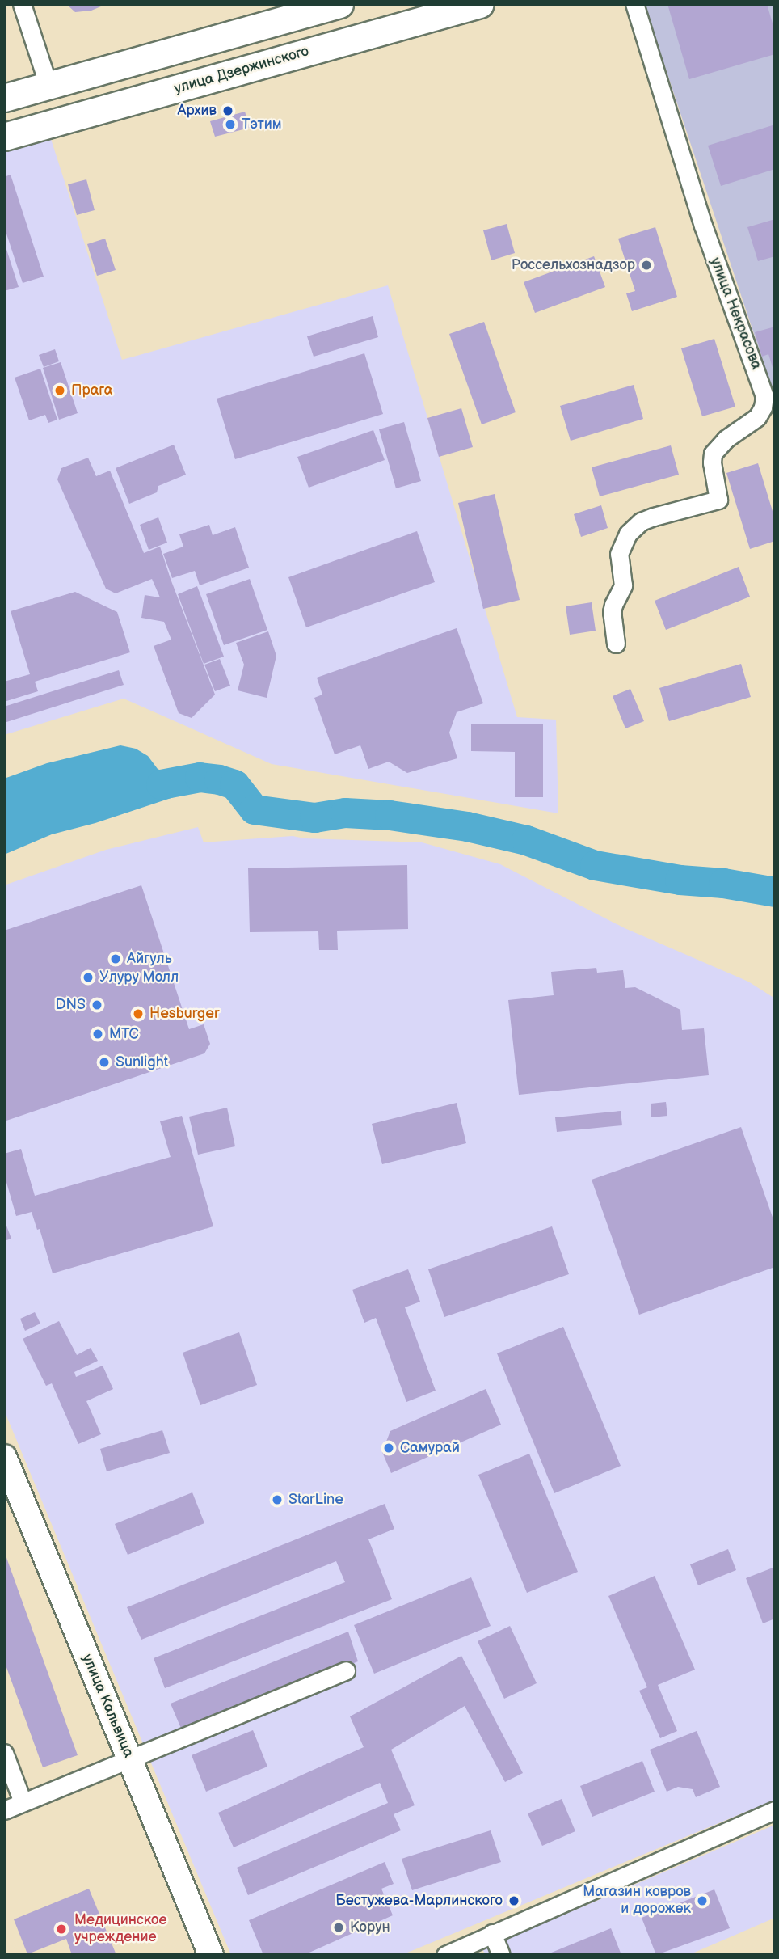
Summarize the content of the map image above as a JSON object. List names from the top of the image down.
{
  "streets": {
    "main road": ["улица Дзержинского"],
    "street": ["улица Некрасова", "улица Кальвица"]
  },
  "places": [
    "Архив",
    "Тэтим",
    "Россельхознадзор",
    "Прага",
    "Айгуль",
    "Улуру Молл",
    "DNS",
    "Hesburger",
    "МТС",
    "Sunlight",
    "Самурай",
    "StarLine",
    "Бестужева-Марлинского",
    "Магазин ковров и дорожек",
    "Корун",
    "Медицинское учреждение"
  ]
}
